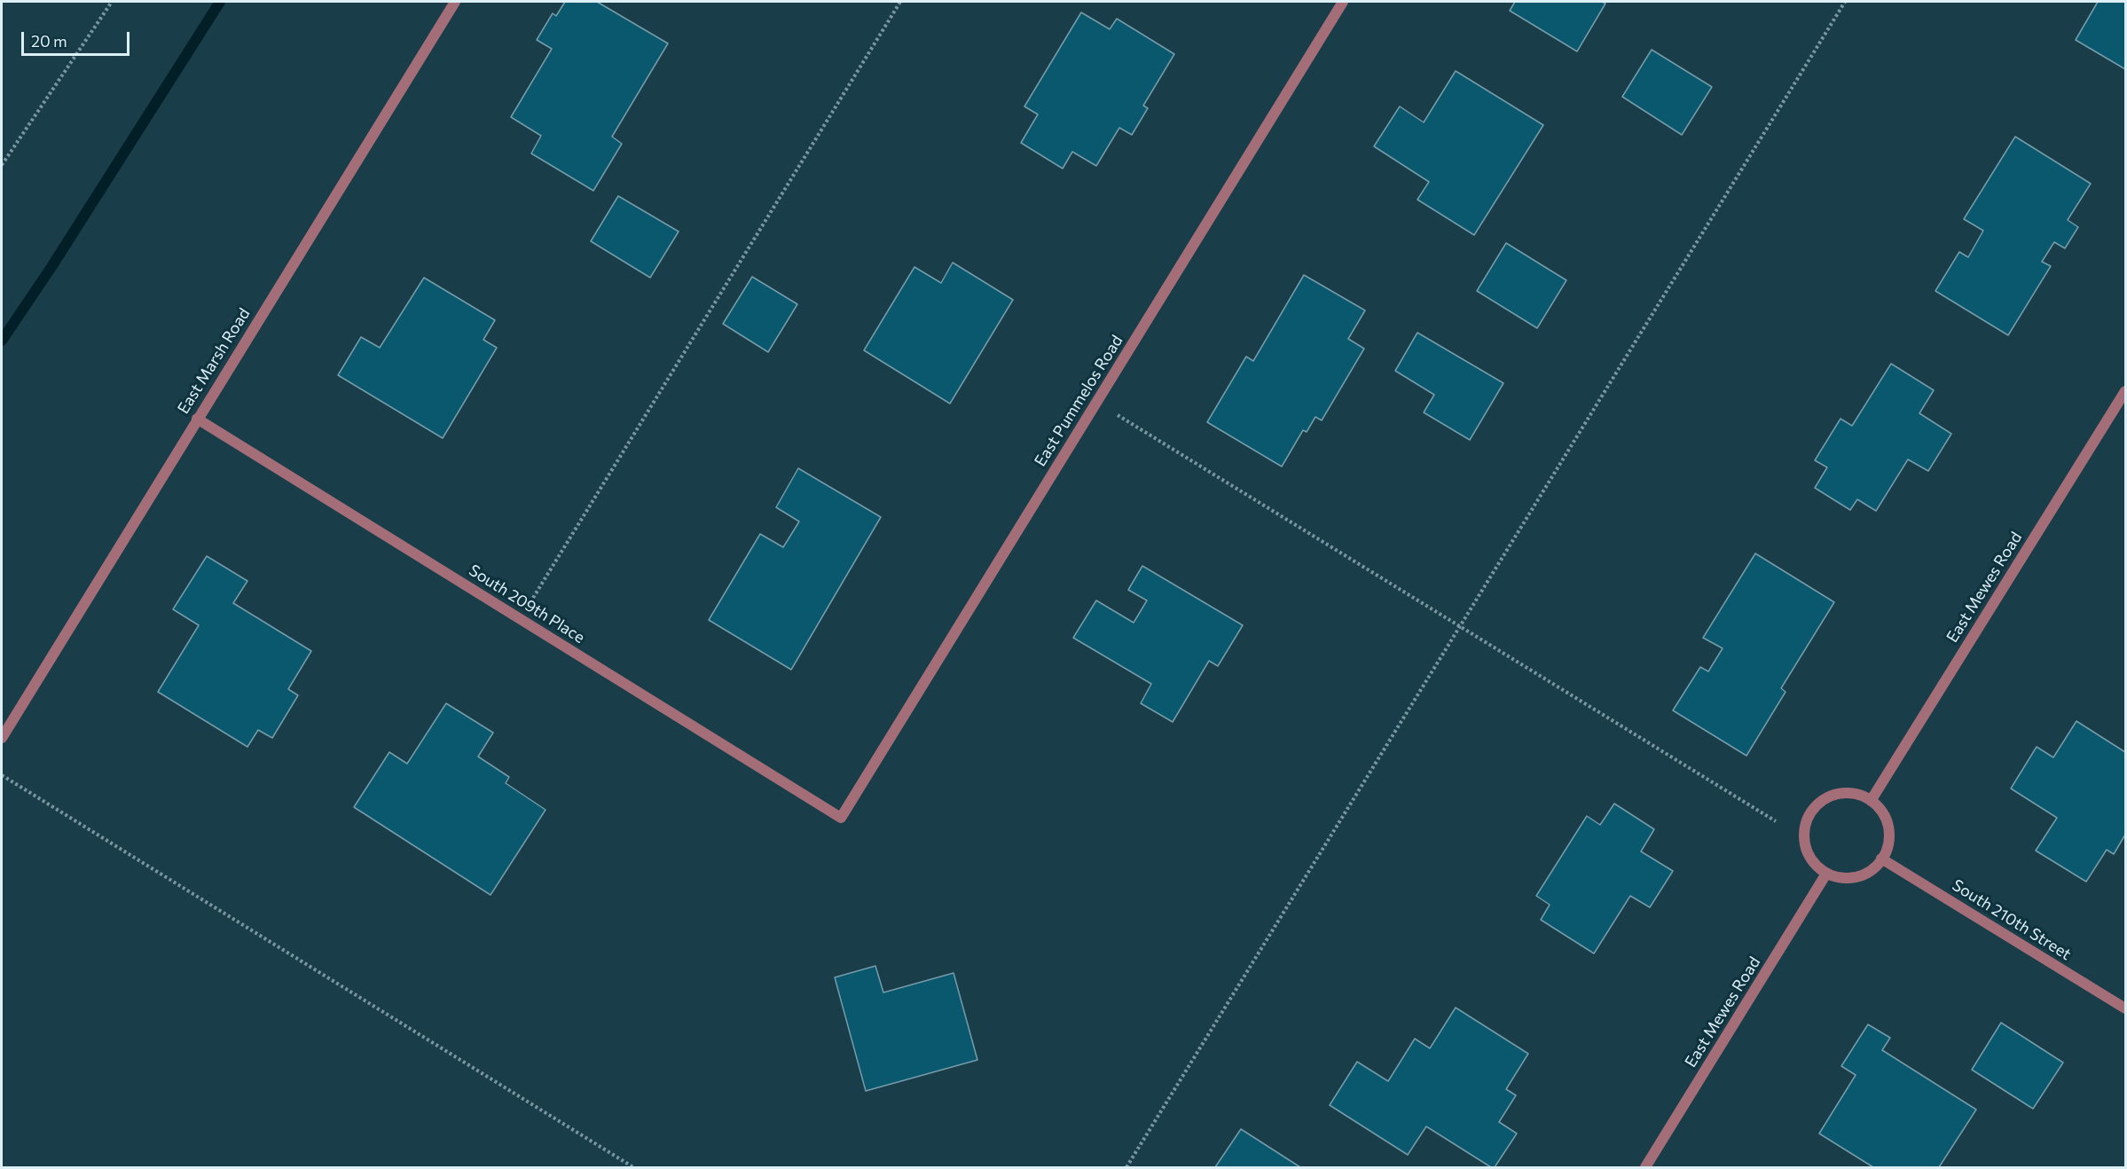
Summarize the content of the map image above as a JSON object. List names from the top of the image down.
{
  "streets": {
    "street": [
      "East Marsh Road",
      "East Pummelos Road",
      "East Mewes Road",
      "South 209th Place",
      "South 210th Street"
    ]
  },
  "crossings": [
    ["East Marsh Road", "South 209th Place"],
    ["East Pummelos Road", "South 209th Place"],
    ["East Mewes Road", "South 210th Street"]
  ],
  "scale_bar": "20 m"
}
